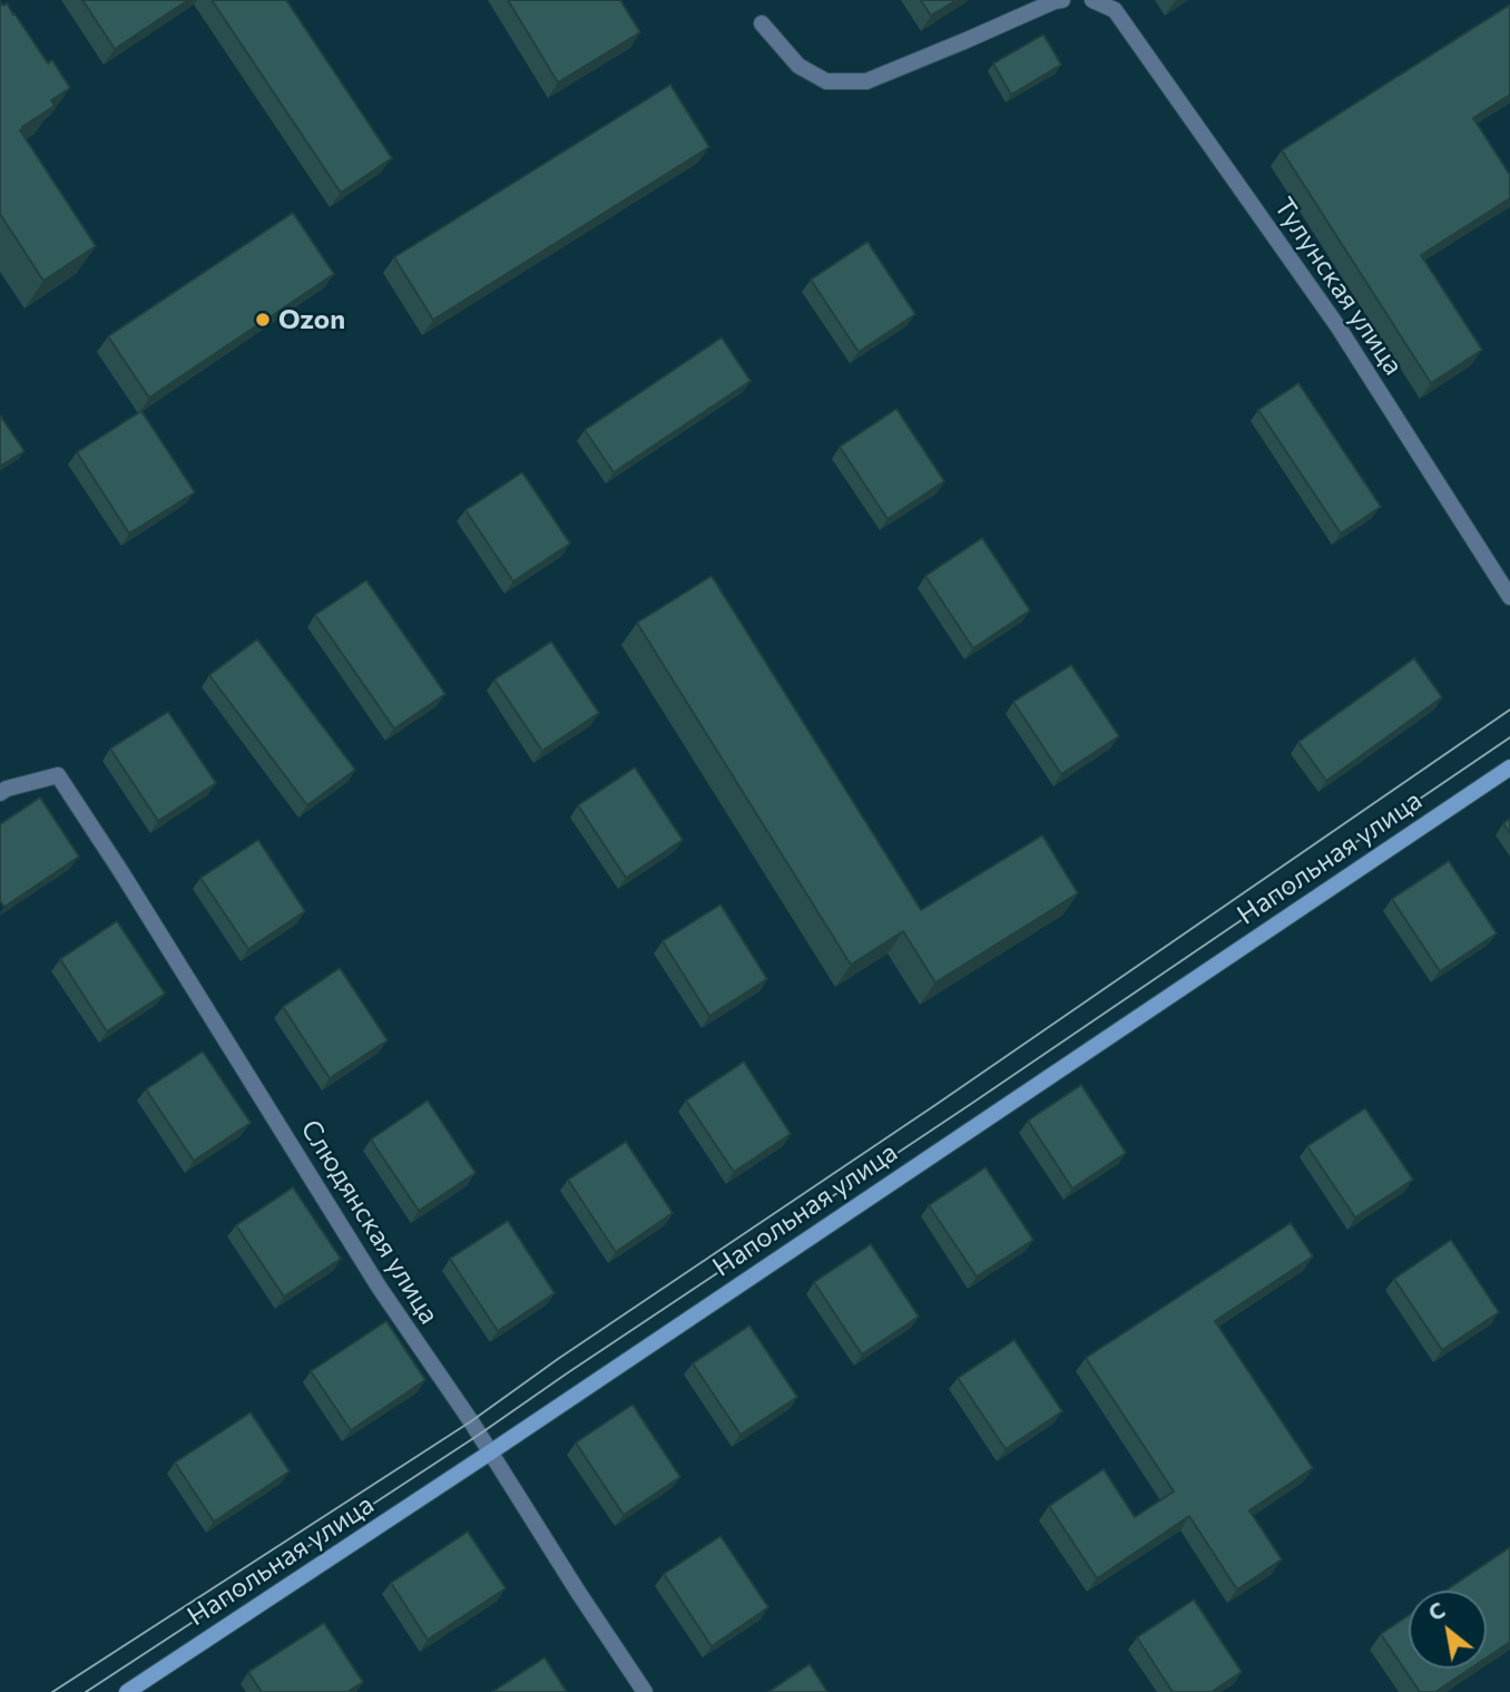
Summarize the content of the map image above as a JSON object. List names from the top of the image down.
{
  "streets": {
    "street": ["Тулунская улица", "Напольная улица", "Слюдянская улица"]
  },
  "crossings": [
    ["Напольная улица", "Слюдянская улица"]
  ],
  "places": ["Ozon"],
  "north": "top left"
}
